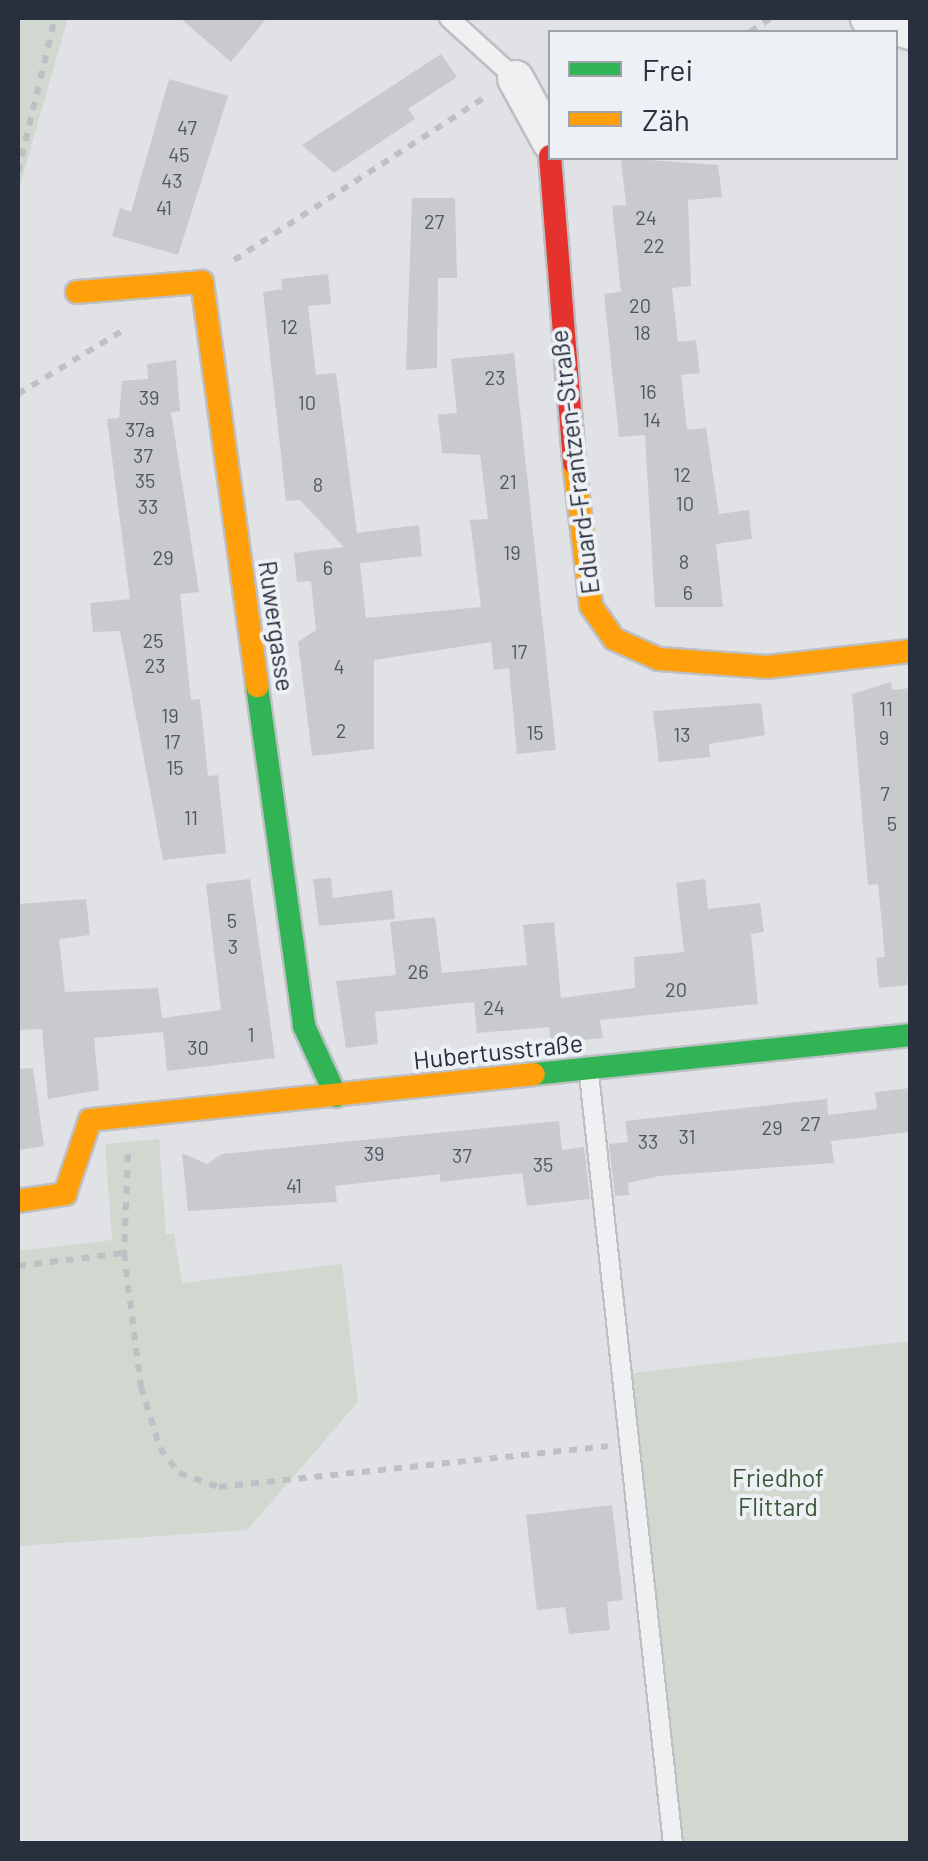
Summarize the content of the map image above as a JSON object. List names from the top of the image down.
{
  "streets": {
    "street": ["Eduard-Frantzen-Straße", "Ruwergasse", "Hubertusstraße"]
  },
  "crossings": [
    ["Ruwergasse", "Hubertusstraße"]
  ],
  "parks": ["Friedhof Flittard"],
  "house_numbers": [
    "47",
    "45",
    "43",
    "41",
    "24",
    "27",
    "22",
    "20",
    "12",
    "18",
    "23",
    "16",
    "39",
    "10",
    "14",
    "37a",
    "37",
    "12",
    "35",
    "21",
    "8",
    "10",
    "33",
    "19",
    "29",
    "8",
    "6",
    "6",
    "25",
    "17",
    "23",
    "4",
    "11",
    "19",
    "2",
    "15",
    "13",
    "9",
    "17",
    "15",
    "7",
    "11",
    "5",
    "5",
    "3",
    "26",
    "20",
    "24",
    "1",
    "30",
    "27",
    "29",
    "31",
    "33",
    "39",
    "37",
    "35",
    "41"
  ],
  "legend": ["Frei", "Zäh"]
}
